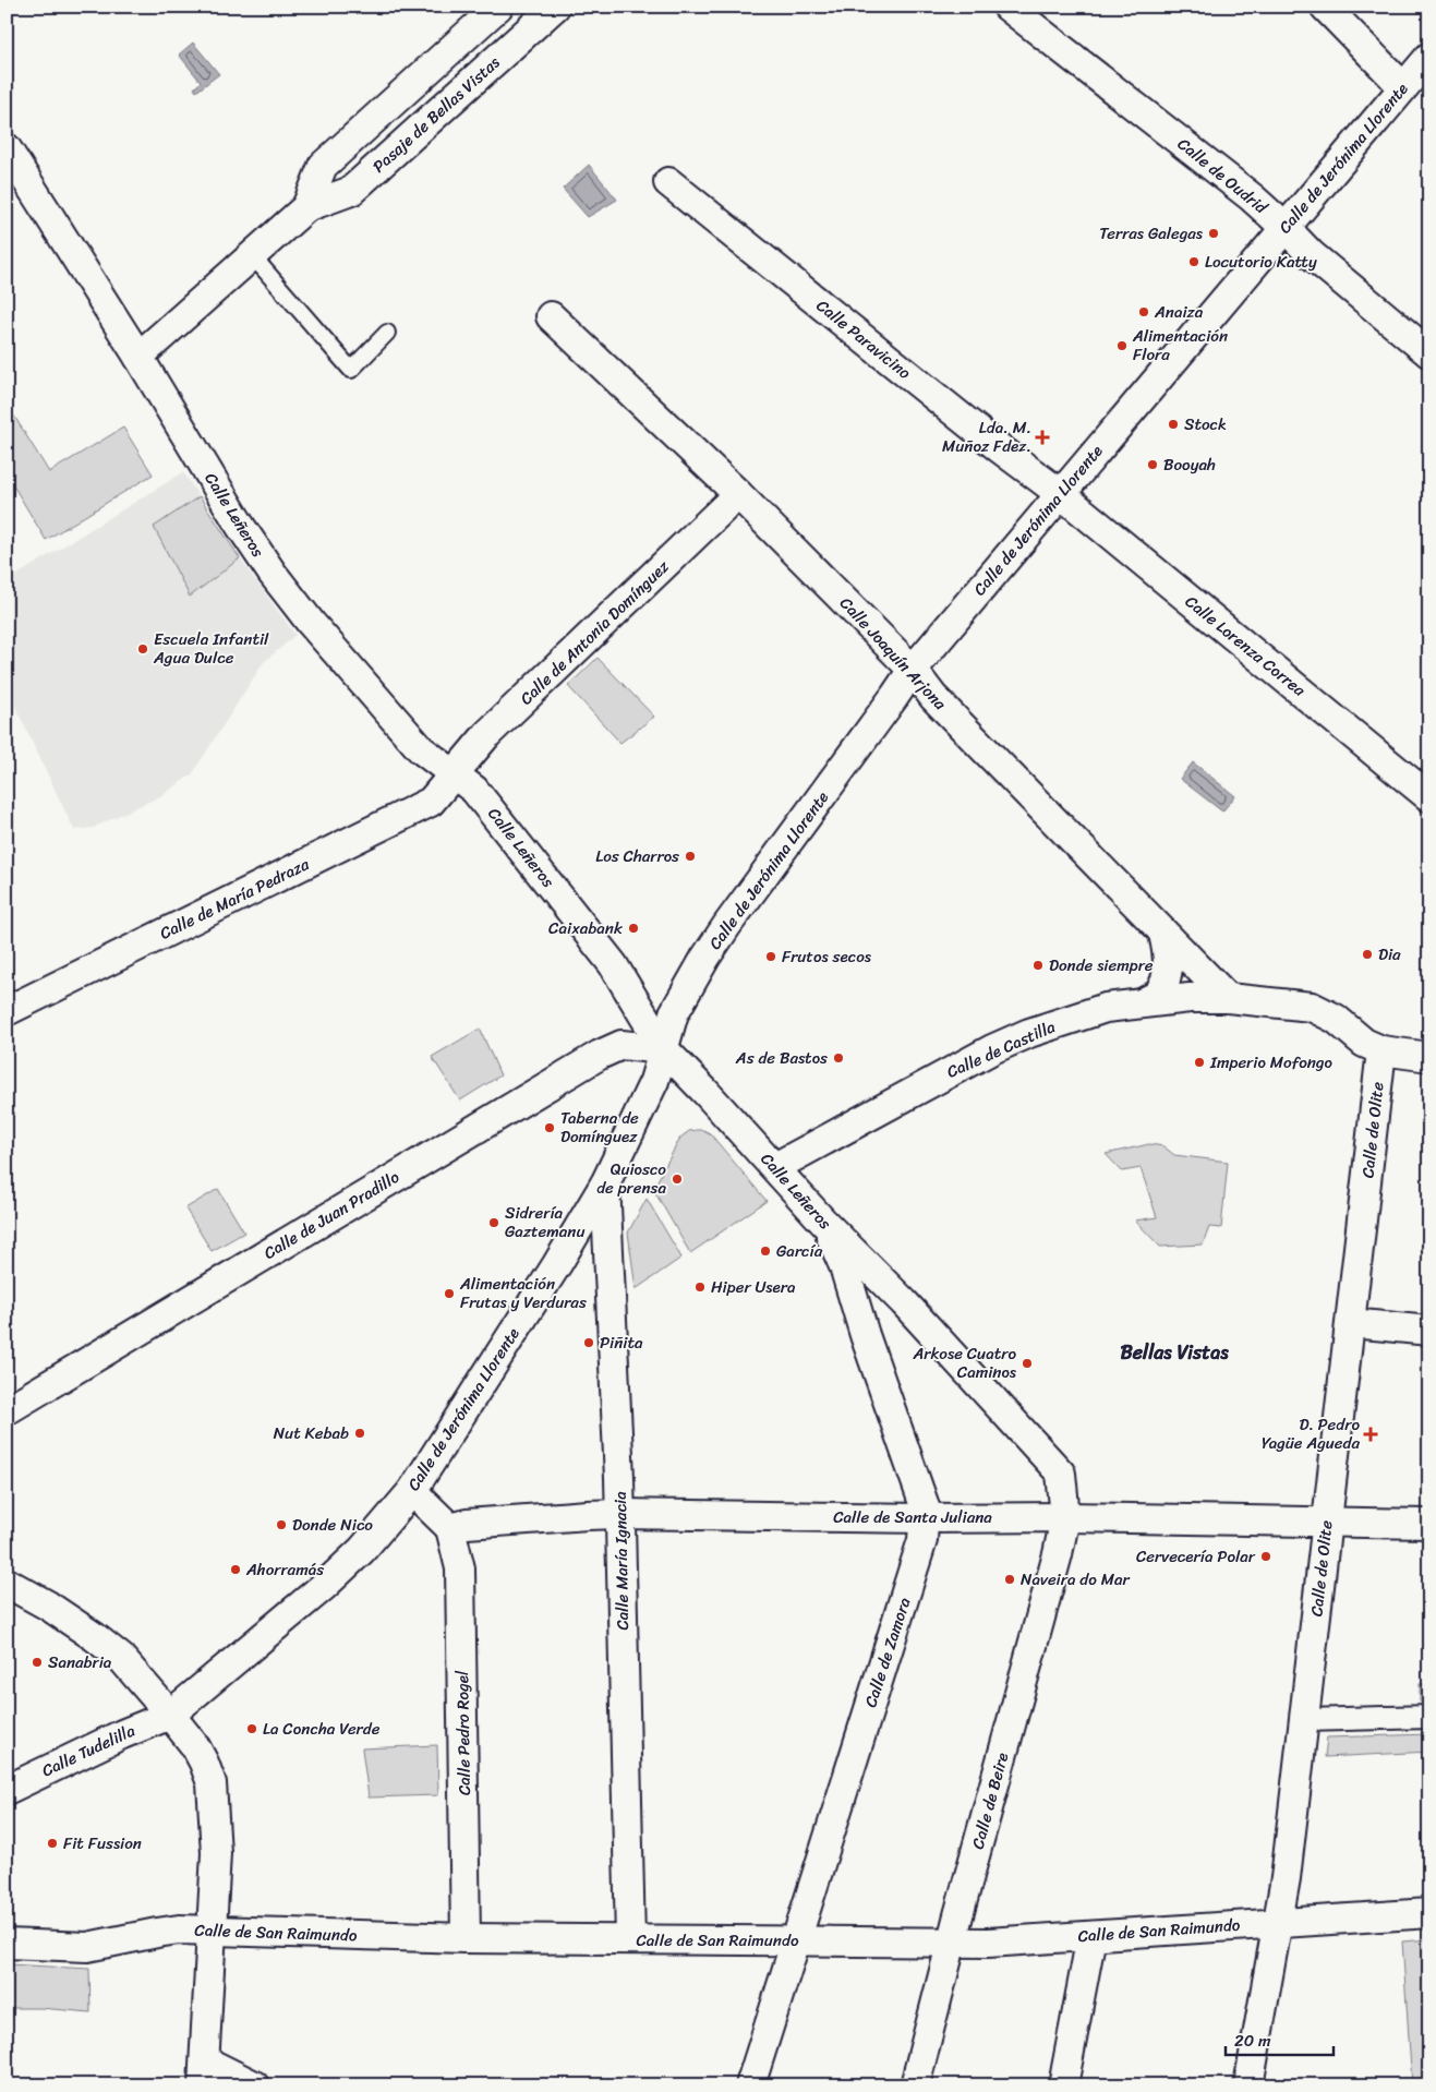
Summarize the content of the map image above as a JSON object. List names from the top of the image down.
{
  "streets": {
    "street": [
      "Pasaje de Bellas Vistas",
      "Calle de Jerónima Llorente",
      "Calle de Oudrid",
      "Calle Paravicino",
      "Calle Leñeros",
      "Calle de Antonia Domínguez",
      "Calle Lorenza Correa",
      "Calle Joaquín Arjona",
      "Calle de María Pedraza",
      "Calle de Castilla",
      "Calle de Olite",
      "Calle de Juan Pradillo",
      "Calle de Santa Juliana",
      "Calle María Ignacia",
      "Calle de Zamora",
      "Calle Pedro Rogel",
      "Calle Tudelilla",
      "Calle de Beire",
      "Calle de San Raimundo"
    ]
  },
  "crossings": [
    ["Pasaje de Bellas Vistas", "Calle Leñeros"],
    ["Calle de Jerónima Llorente", "Calle de Oudrid"],
    ["Calle de Jerónima Llorente", "Calle Paravicino"],
    ["Calle de Jerónima Llorente", "Calle Leñeros"],
    ["Calle de Jerónima Llorente", "Calle Lorenza Correa"],
    ["Calle de Jerónima Llorente", "Calle Joaquín Arjona"],
    ["Calle de Jerónima Llorente", "Calle de Juan Pradillo"],
    ["Calle de Jerónima Llorente", "Calle María Ignacia"],
    ["Calle de Jerónima Llorente", "Calle Tudelilla"],
    ["Calle Paravicino", "Calle Lorenza Correa"],
    ["Calle Leñeros", "Calle de Antonia Domínguez"],
    ["Calle Leñeros", "Calle de María Pedraza"],
    ["Calle Leñeros", "Calle de Castilla"],
    ["Calle Leñeros", "Calle de Juan Pradillo"],
    ["Calle Leñeros", "Calle de Santa Juliana"],
    ["Calle Leñeros", "Calle de Zamora"],
    ["Calle Leñeros", "Calle de Beire"],
    ["Calle de Antonia Domínguez", "Calle Joaquín Arjona"],
    ["Calle de Antonia Domínguez", "Calle de María Pedraza"],
    ["Calle Joaquín Arjona", "Calle de Castilla"],
    ["Calle de Castilla", "Calle de Olite"],
    ["Calle de Olite", "Calle de Santa Juliana"],
    ["Calle de Olite", "Calle de San Raimundo"],
    ["Calle de Santa Juliana", "Calle María Ignacia"],
    ["Calle de Santa Juliana", "Calle de Zamora"],
    ["Calle de Santa Juliana", "Calle Pedro Rogel"],
    ["Calle de Santa Juliana", "Calle de Beire"],
    ["Calle María Ignacia", "Calle de San Raimundo"],
    ["Calle de Zamora", "Calle de San Raimundo"],
    ["Calle Pedro Rogel", "Calle de San Raimundo"],
    ["Calle de Beire", "Calle de San Raimundo"]
  ],
  "districts": ["Bellas Vistas"],
  "places": {
    "other": [
      "Terras Galegas",
      "Locutorio Katty",
      "Anaiza",
      "Alimentación Flora",
      "Stock",
      "Booyah",
      "Escuela Infantil Agua Dulce",
      "Los Charros",
      "Caixabank",
      "Dia",
      "Frutos secos",
      "Donde siempre",
      "As de Bastos",
      "Imperio Mofongo",
      "Taberna de Domínguez",
      "Quiosco de prensa",
      "Sidrería Gaztemanu",
      "García",
      "Hiper Usera",
      "Alimentación Frutas y Verduras",
      "Piñita",
      "Arkose Cuatro Caminos",
      "Nut Kebab",
      "Donde Nico",
      "Cervecería Polar",
      "Ahorramás",
      "Naveira do Mar",
      "Sanabria",
      "La Concha Verde",
      "Fit Fussion"
    ],
    "health": ["Lda. M. Muñoz Fdez.", "D. Pedro Yagüe Agueda"]
  },
  "scale_bar": "20 m"
}
